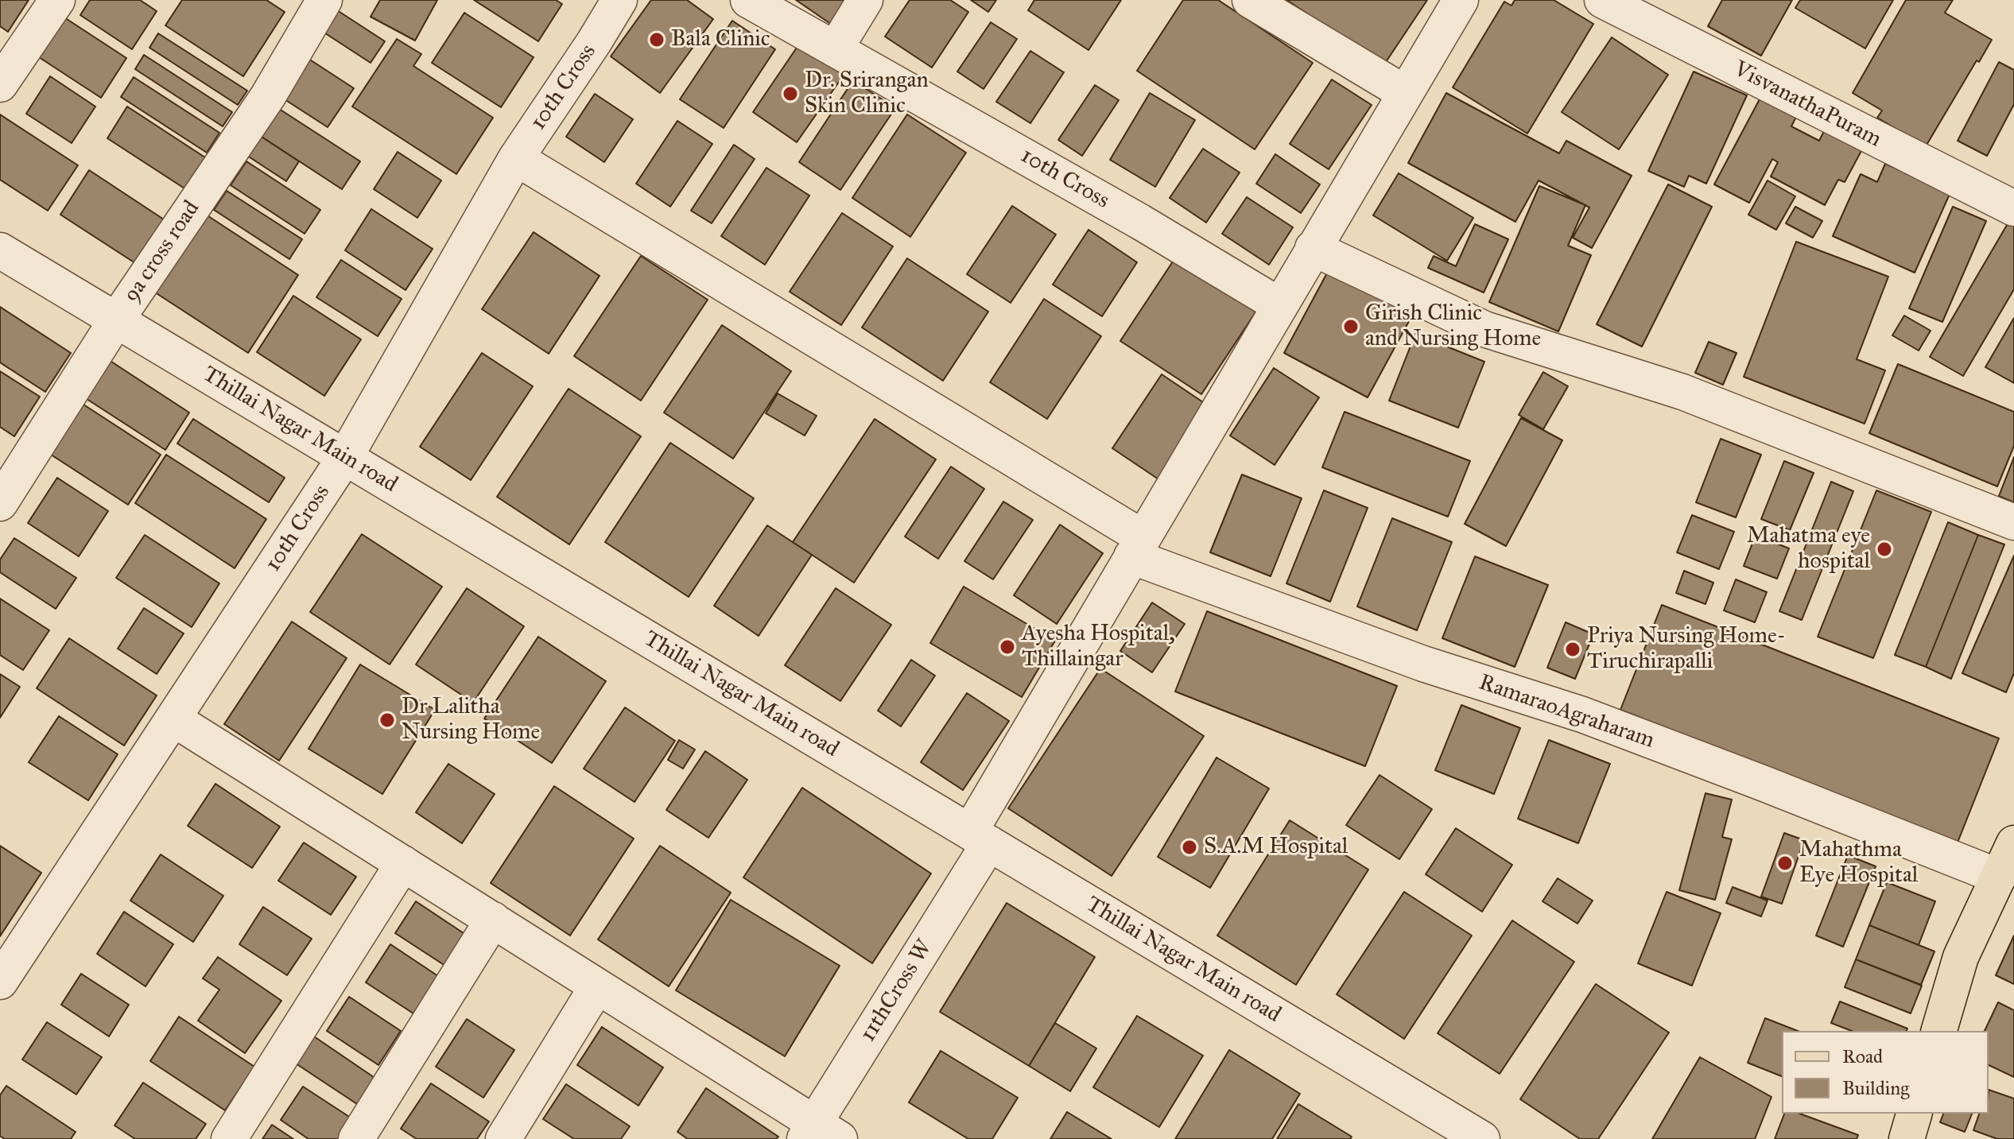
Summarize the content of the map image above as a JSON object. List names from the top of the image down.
{
  "streets": {
    "street": [
      "10th Cross",
      "VisvanathaPuram",
      "9a cross road",
      "Thillai Nagar Main road",
      "RamaraoAgraharam",
      "11thCross W"
    ]
  },
  "crossings": [
    ["10th Cross", "Thillai Nagar Main road"],
    ["10th Cross", "RamaraoAgraharam"],
    ["10th Cross", "11thCross W"],
    ["9a cross road", "Thillai Nagar Main road"],
    ["Thillai Nagar Main road", "11thCross W"],
    ["RamaraoAgraharam", "11thCross W"]
  ],
  "places": [
    "Bala Clinic",
    "Dr. Srirangan Skin Clinic",
    "Girish Clinic and Nursing Home",
    "Mahatma eye hospital",
    "Ayesha Hospital, Thillaingar",
    "Priya Nursing Home- Tiruchirapalli",
    "Dr Lalitha Nursing Home",
    "S.A.M Hospital",
    "Mahathma Eye Hospital"
  ],
  "legend": ["Road", "Building"]
}
